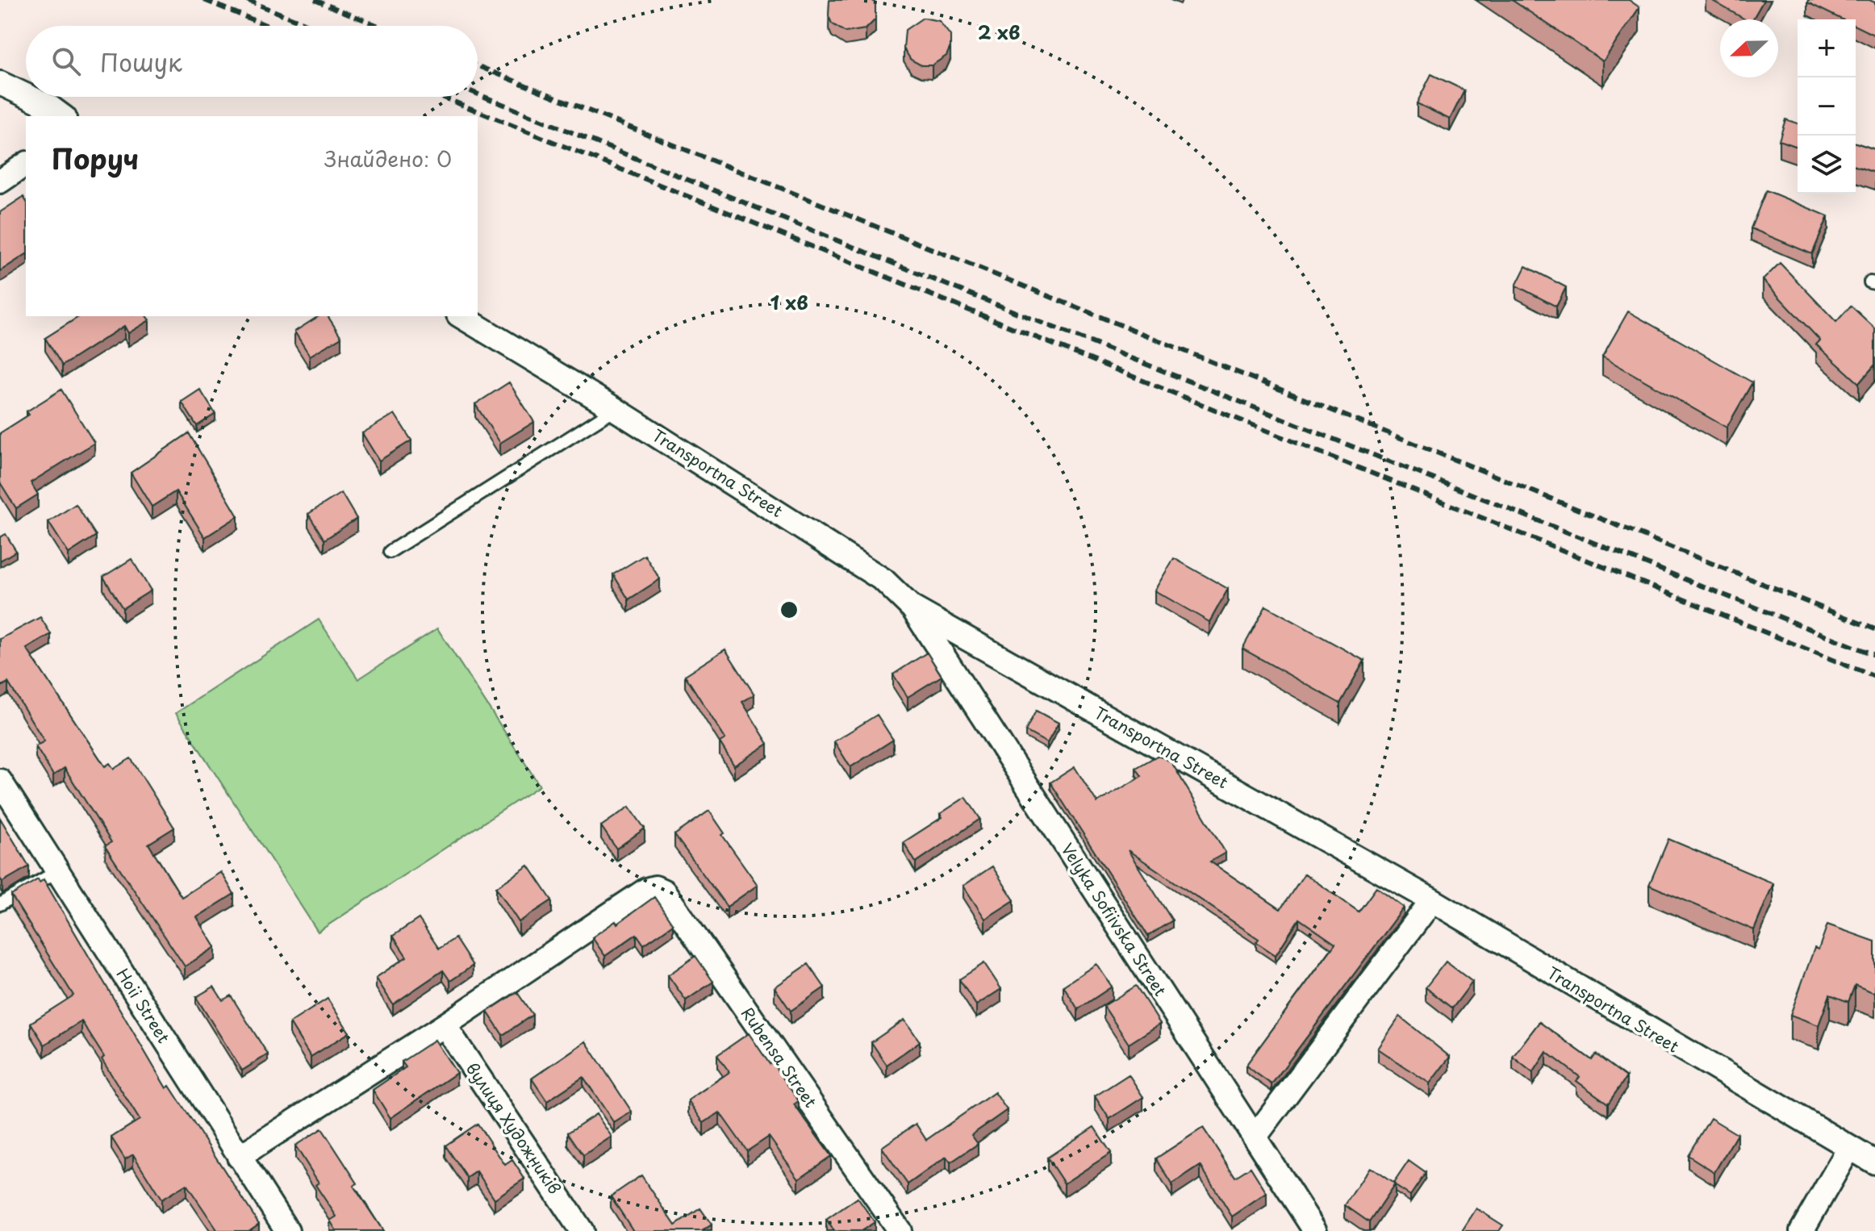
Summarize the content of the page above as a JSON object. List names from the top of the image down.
{
  "streets": {
    "street": [
      "Transportna Street",
      "Velyka Sofiivska Street",
      "Hoii Street",
      "Rubensa Street",
      "вулиця Художників"
    ]
  },
  "crossings": [
    ["Transportna Street", "Velyka Sofiivska Street"],
    ["Rubensa Street", "вулиця Художників"]
  ],
  "north": "left",
  "page": {
    "map_buttons": ["+", "−"],
    "search": "Пошук",
    "heading": ["Поруч", "Знайдено: 0"]
  },
  "rings": ["2 хв", "1 хв"]
}
